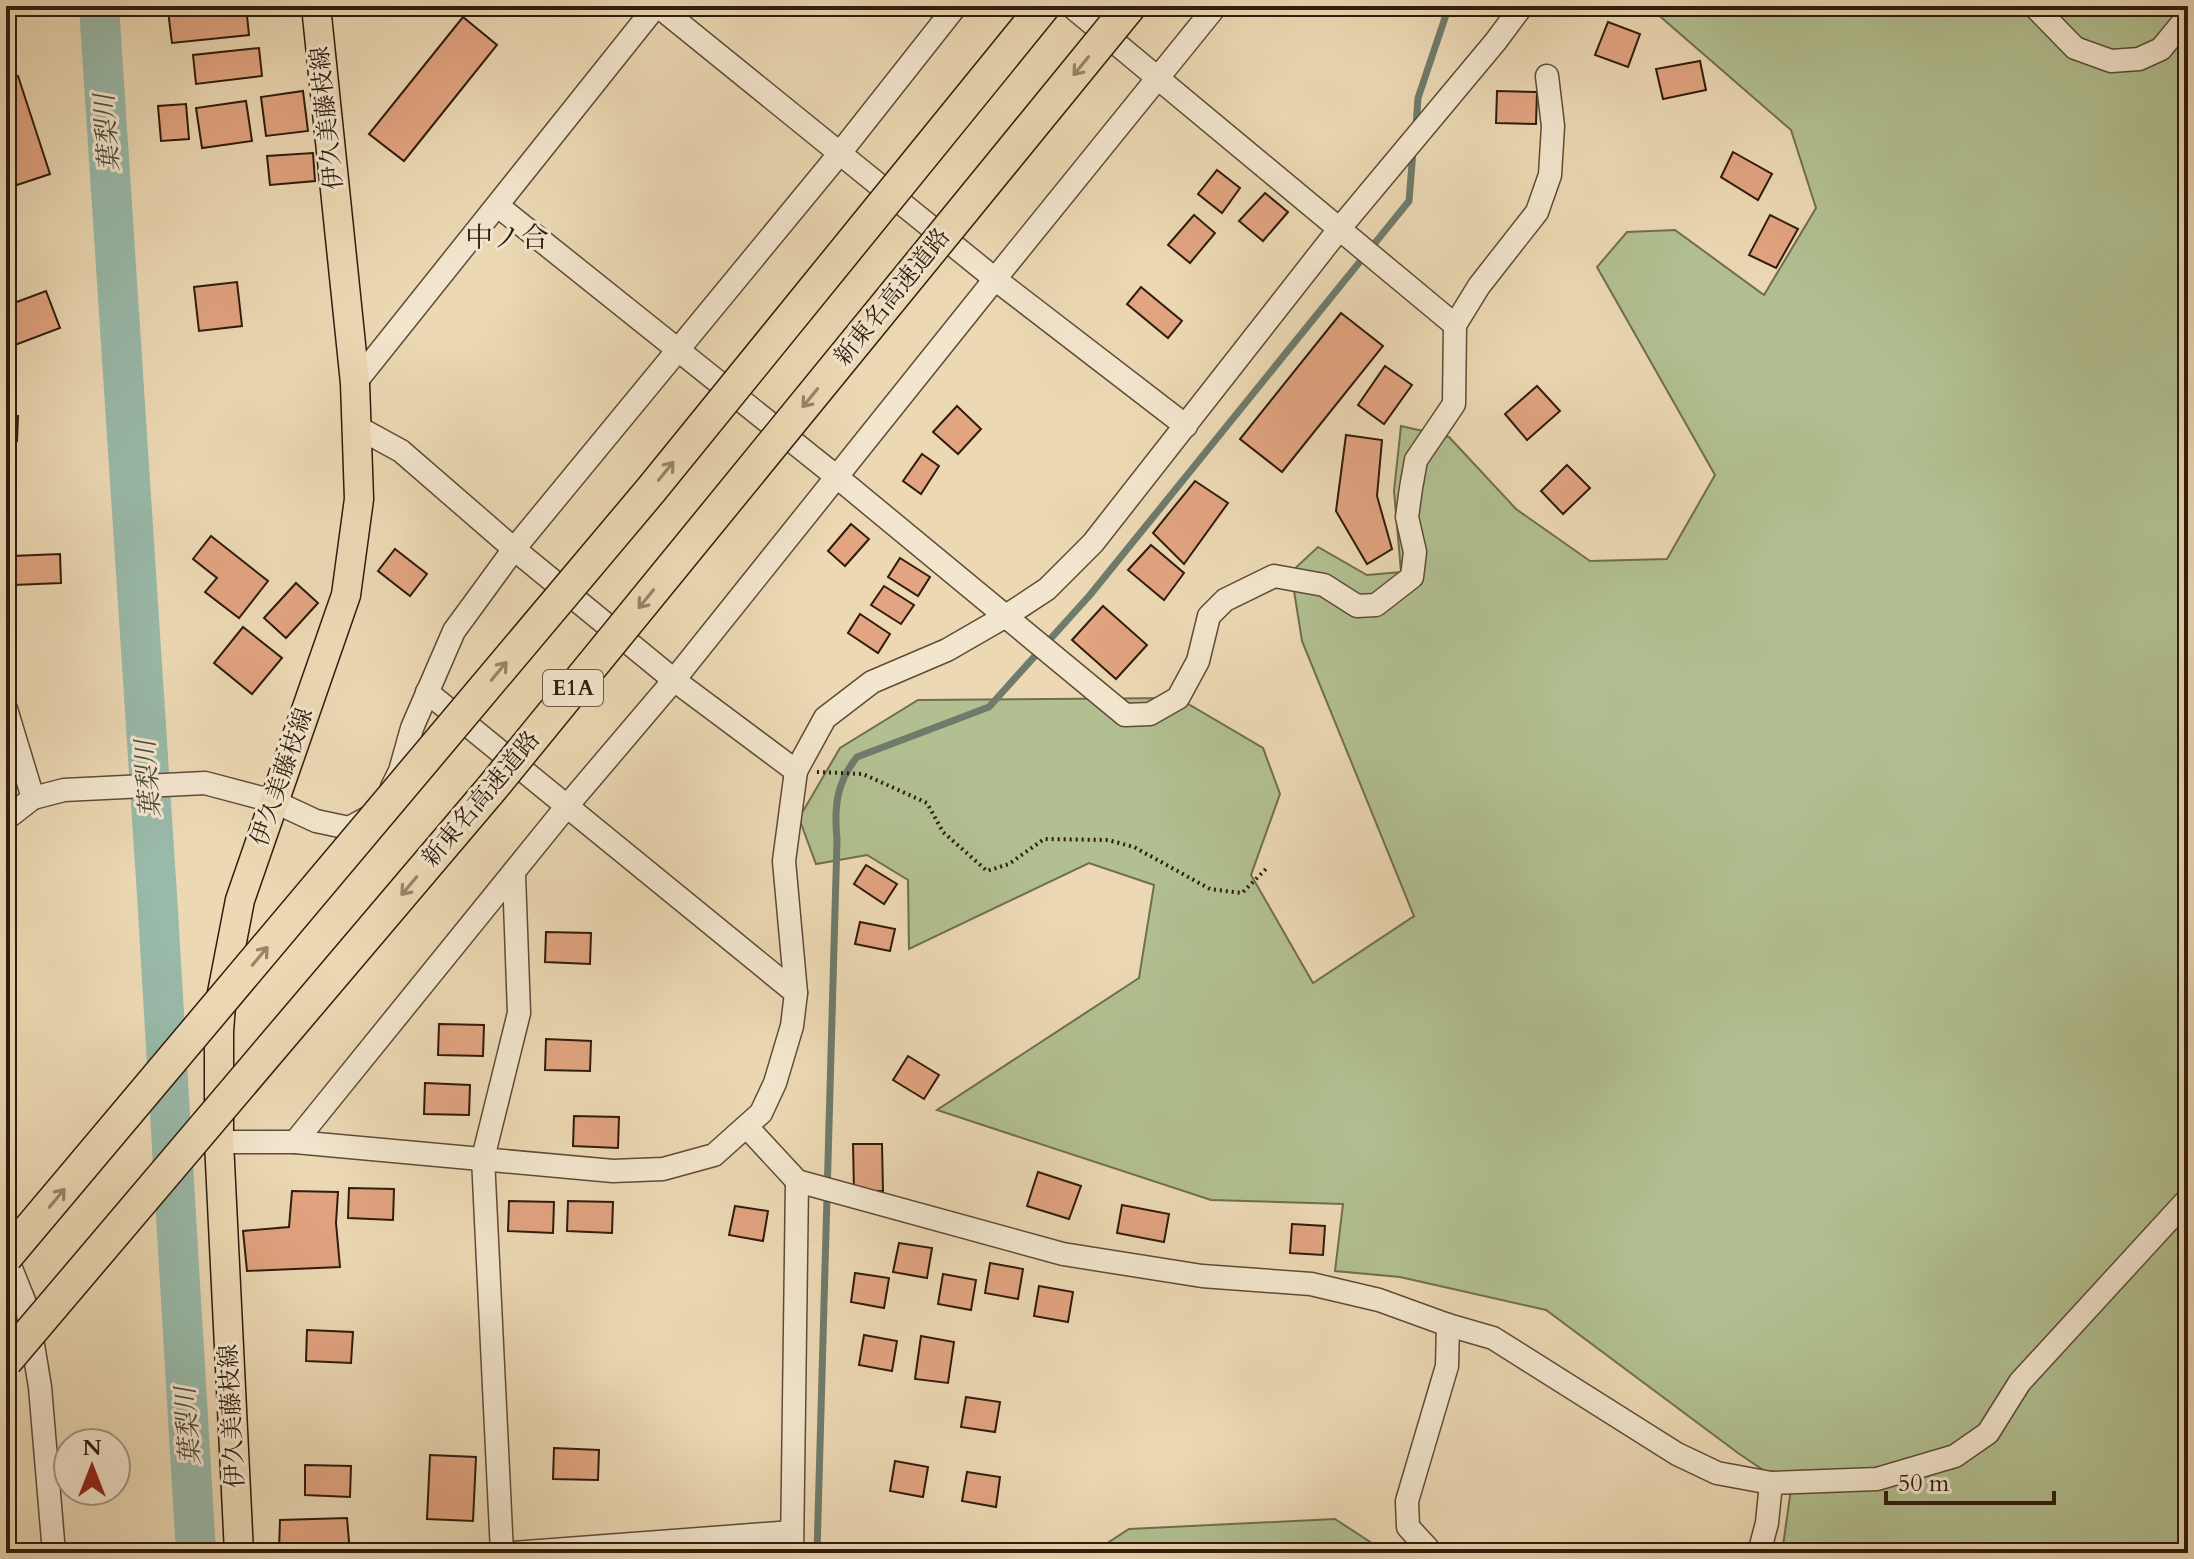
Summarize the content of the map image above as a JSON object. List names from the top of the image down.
{
  "streets": {
    "highway": ["新東名高速道路", "E1A"],
    "main road": ["伊久美藤枝線"]
  },
  "districts": ["中ノ合"],
  "water": ["葉梨川"],
  "scale_bar": "50 m",
  "north": "top"
}
